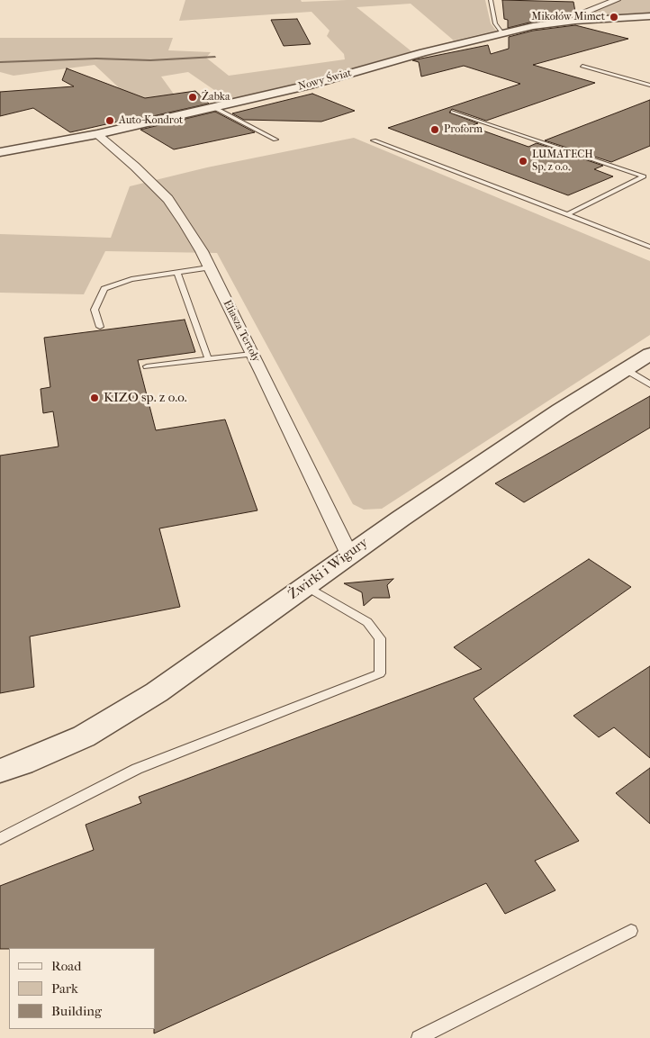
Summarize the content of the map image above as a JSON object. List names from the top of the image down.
{
  "streets": {
    "street": ["Nowy Świat", "Eliasza Tertoły", "Żwirki i Wigury"]
  },
  "crossings": [
    ["Nowy Świat", "Eliasza Tertoły"],
    ["Eliasza Tertoły", "Żwirki i Wigury"]
  ],
  "places": [
    "Mikołów Mimet",
    "Żabka",
    "Auto-Kondrot",
    "Proform",
    "LUMATECH Sp. z o.o.",
    "KIZO sp. z o.o."
  ],
  "legend": ["Road", "Park", "Building"]
}
